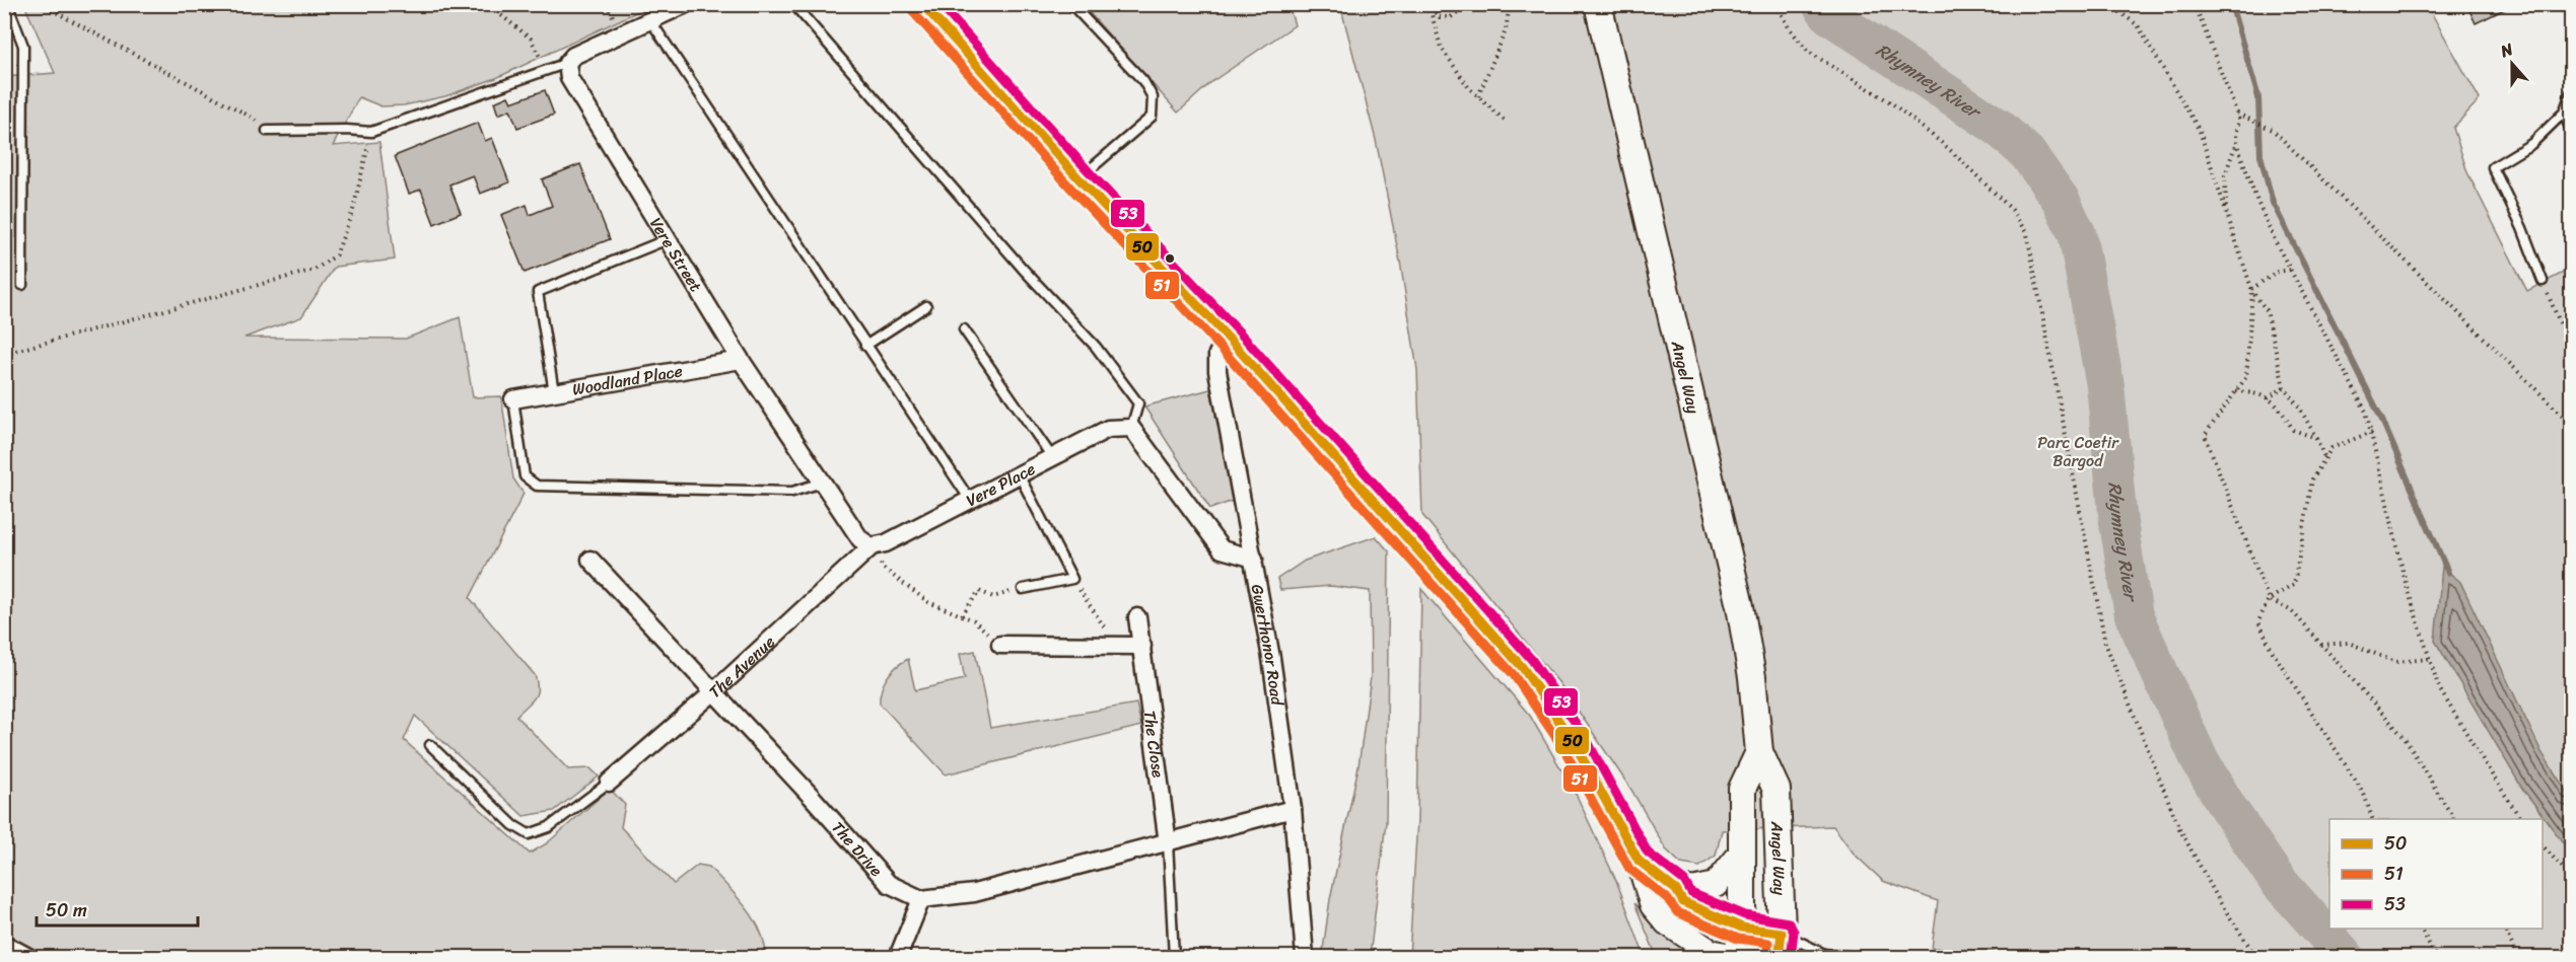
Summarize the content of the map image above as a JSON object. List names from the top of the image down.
{
  "streets": {
    "main road": ["Angel Way"],
    "street": [
      "Vere Street",
      "Woodland Place",
      "Vere Place",
      "Gwerthonor Road",
      "The Avenue",
      "The Close",
      "The Drive"
    ]
  },
  "crossings": [
    ["Vere Street", "Woodland Place"],
    ["Vere Street", "Vere Place"],
    ["Vere Street", "The Avenue"],
    ["Vere Place", "The Avenue"],
    ["The Avenue", "The Drive"]
  ],
  "water": ["Rhymney River"],
  "parks": ["Parc Coetir Bargod"],
  "lines": ["transit line 50", "transit line 53", "transit line 51"],
  "legend": ["50", "51", "53"],
  "scale_bar": "50 m",
  "north": "top"
}
